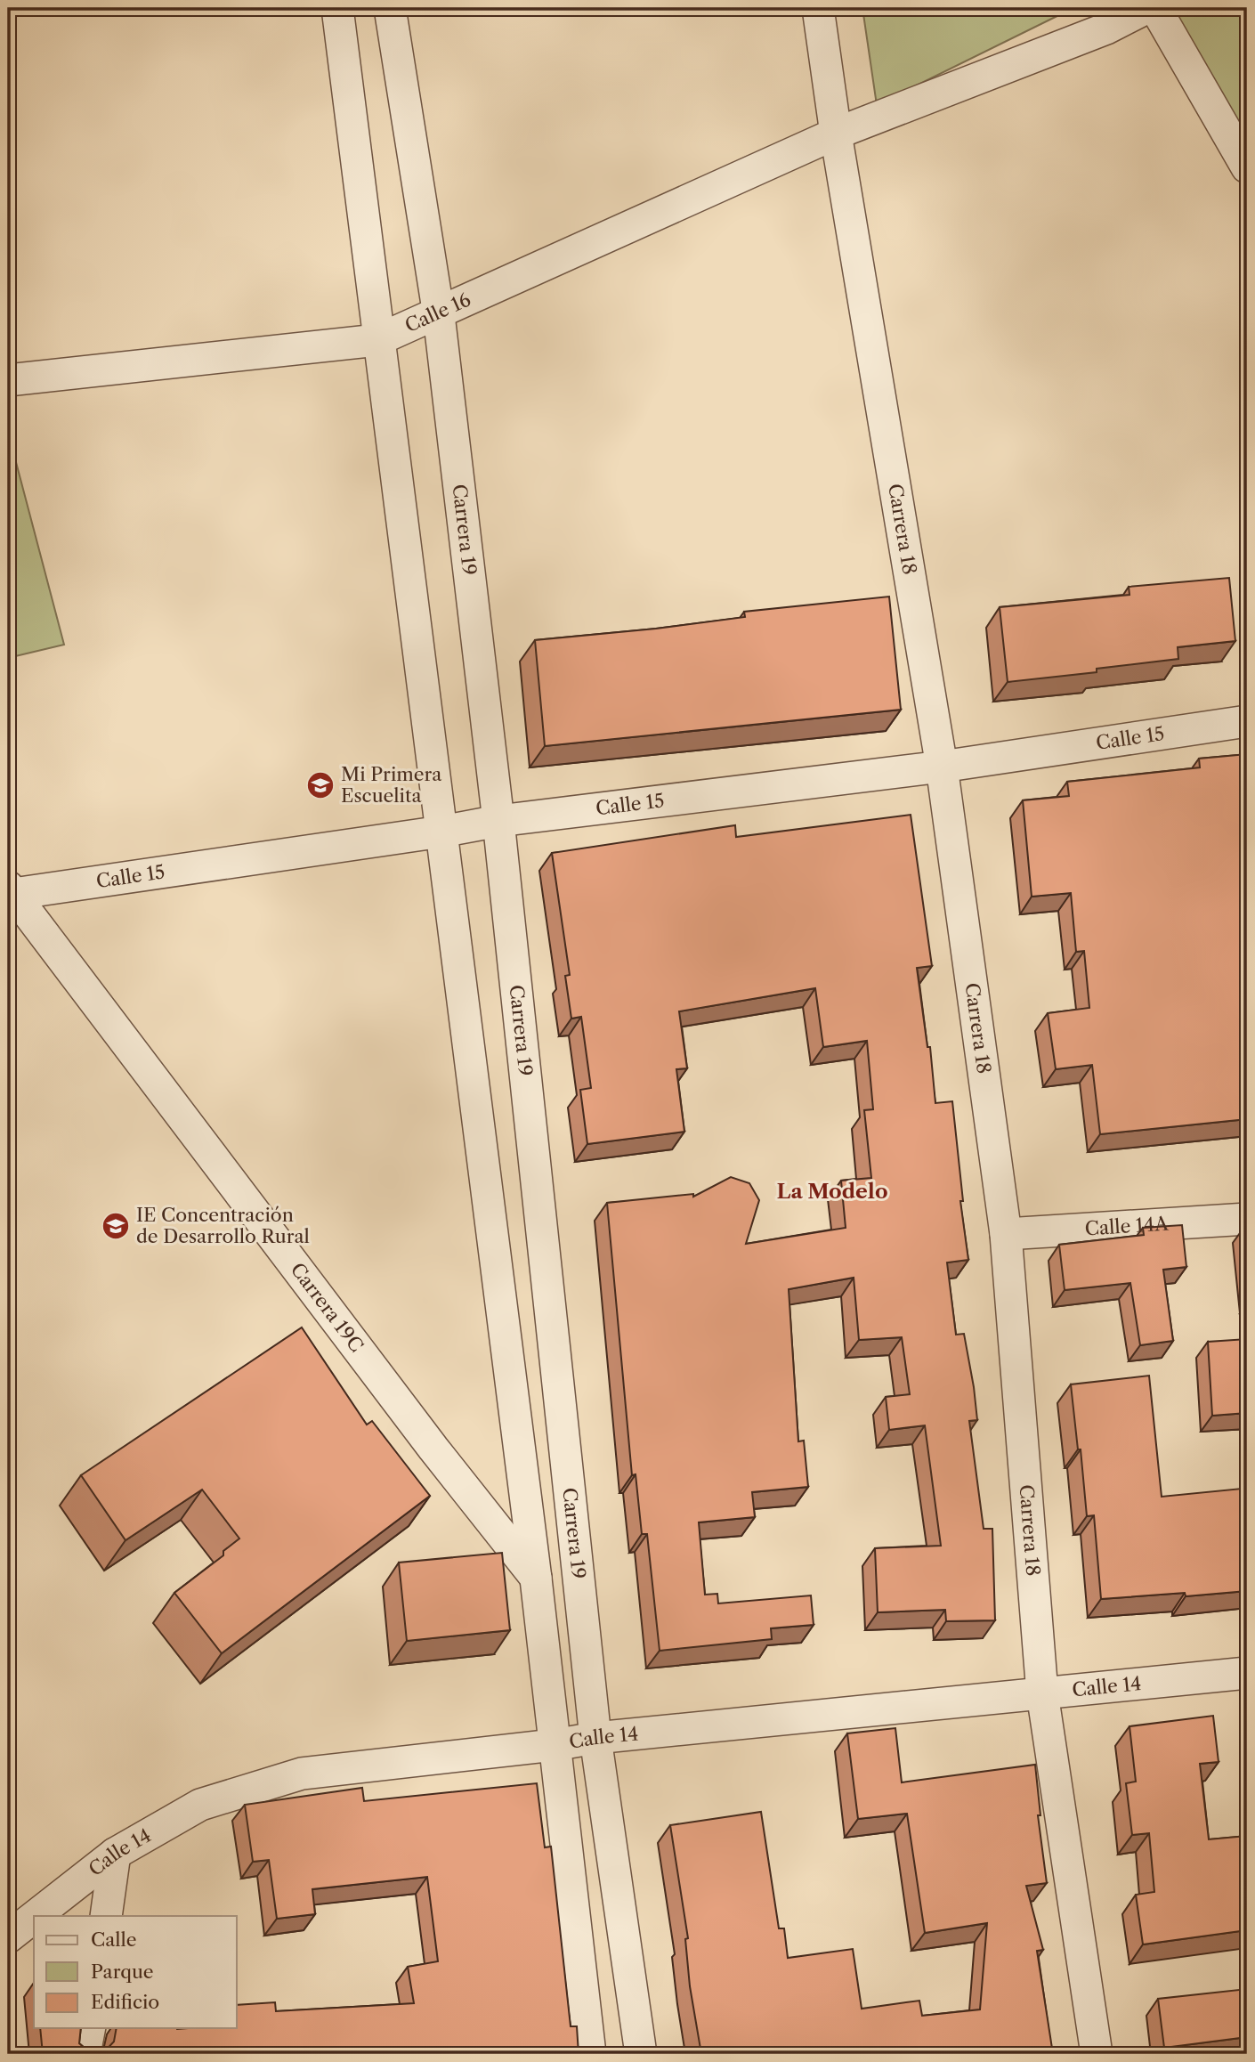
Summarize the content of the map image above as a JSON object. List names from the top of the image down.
{
  "streets": {
    "street": [
      "Calle 16",
      "Carrera 19",
      "Carrera 18",
      "Calle 15",
      "Calle 14A",
      "Carrera 19C",
      "Calle 14"
    ]
  },
  "crossings": [
    ["Calle 16", "Carrera 19"],
    ["Calle 16", "Carrera 18"],
    ["Carrera 19", "Calle 15"],
    ["Carrera 19", "Calle 14"],
    ["Carrera 18", "Calle 15"],
    ["Carrera 18", "Calle 14A"],
    ["Carrera 18", "Calle 14"],
    ["Calle 15", "Carrera 19C"]
  ],
  "districts": ["La Modelo"],
  "places": {
    "school or university": ["Mi Primera Escuelita", "IE Concentración de Desarrollo Rural"]
  },
  "legend": ["Calle", "Parque", "Edificio"]
}
